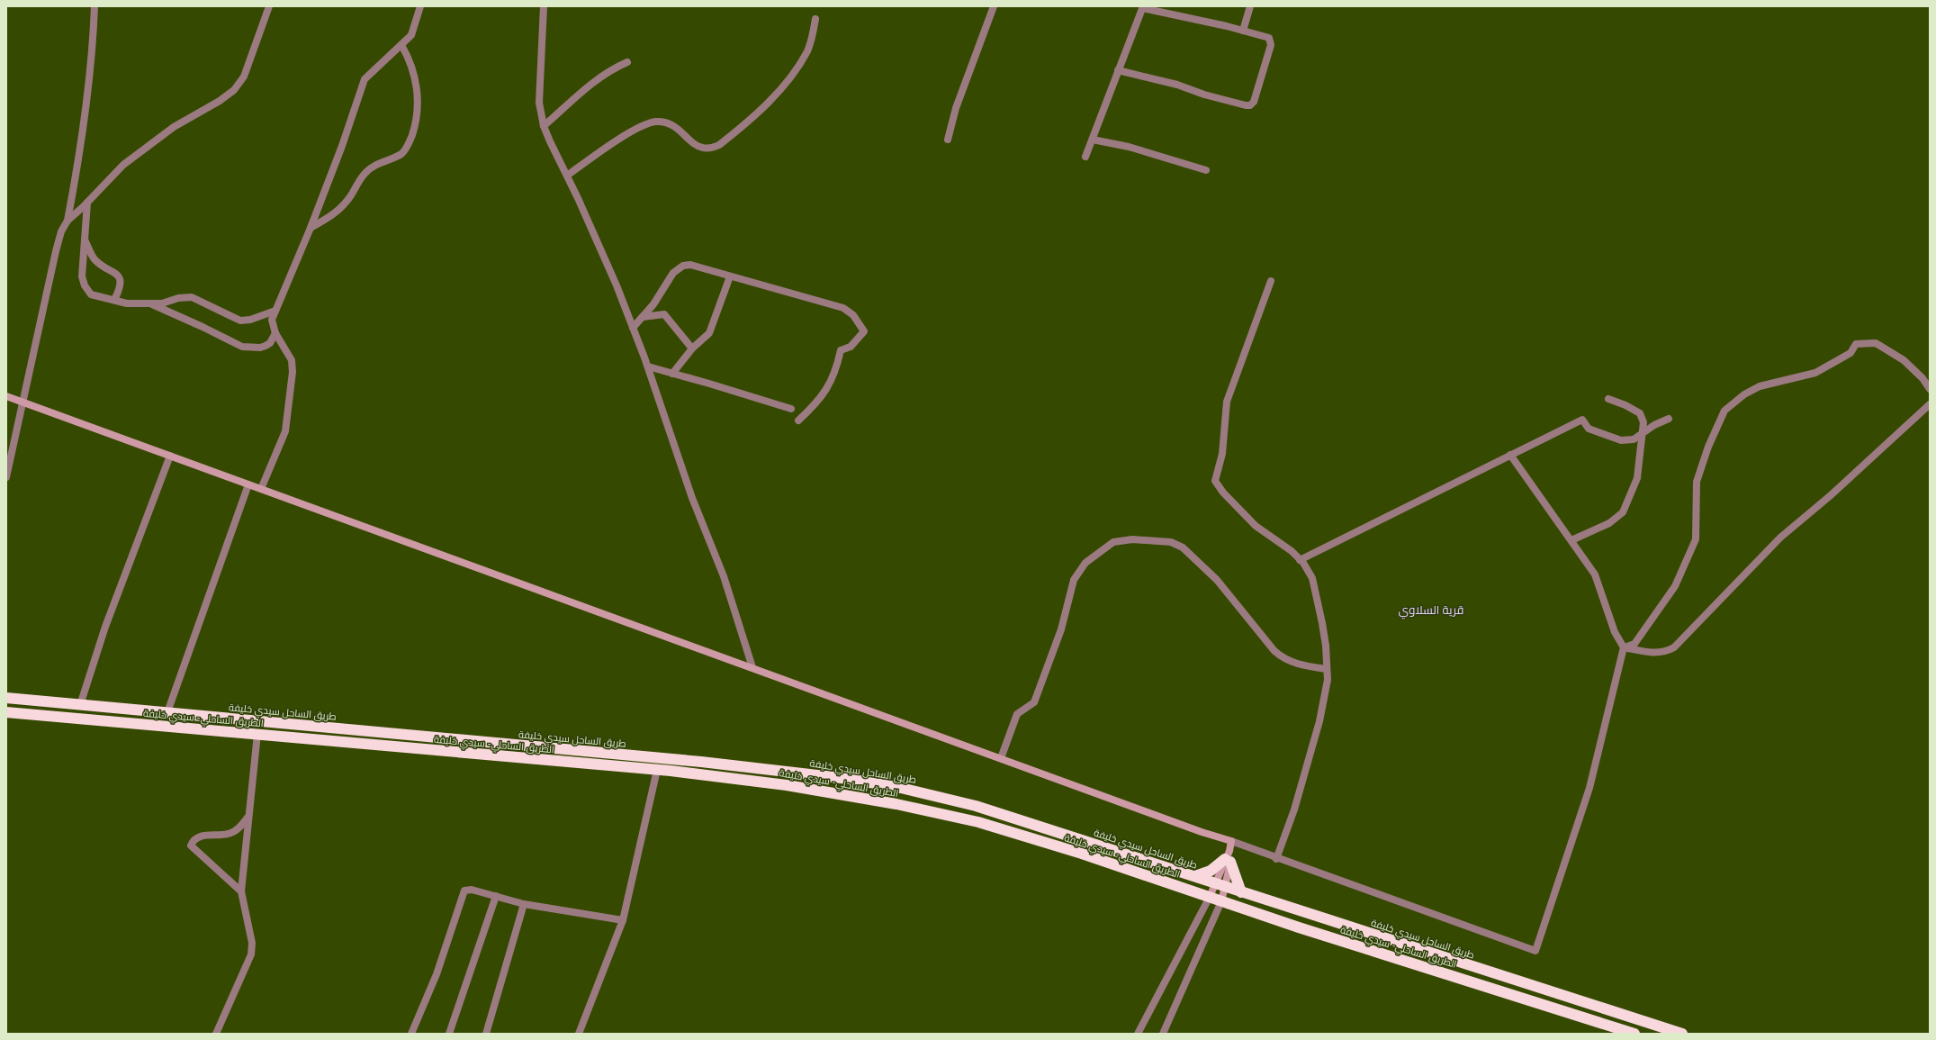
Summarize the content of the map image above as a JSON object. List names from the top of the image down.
{
  "streets": {
    "highway": ["طريق الساحل سيدي خليفة", "الطريق الساحلي- سيدي خليفة"]
  },
  "districts": ["قرية السلاوي"]
}
